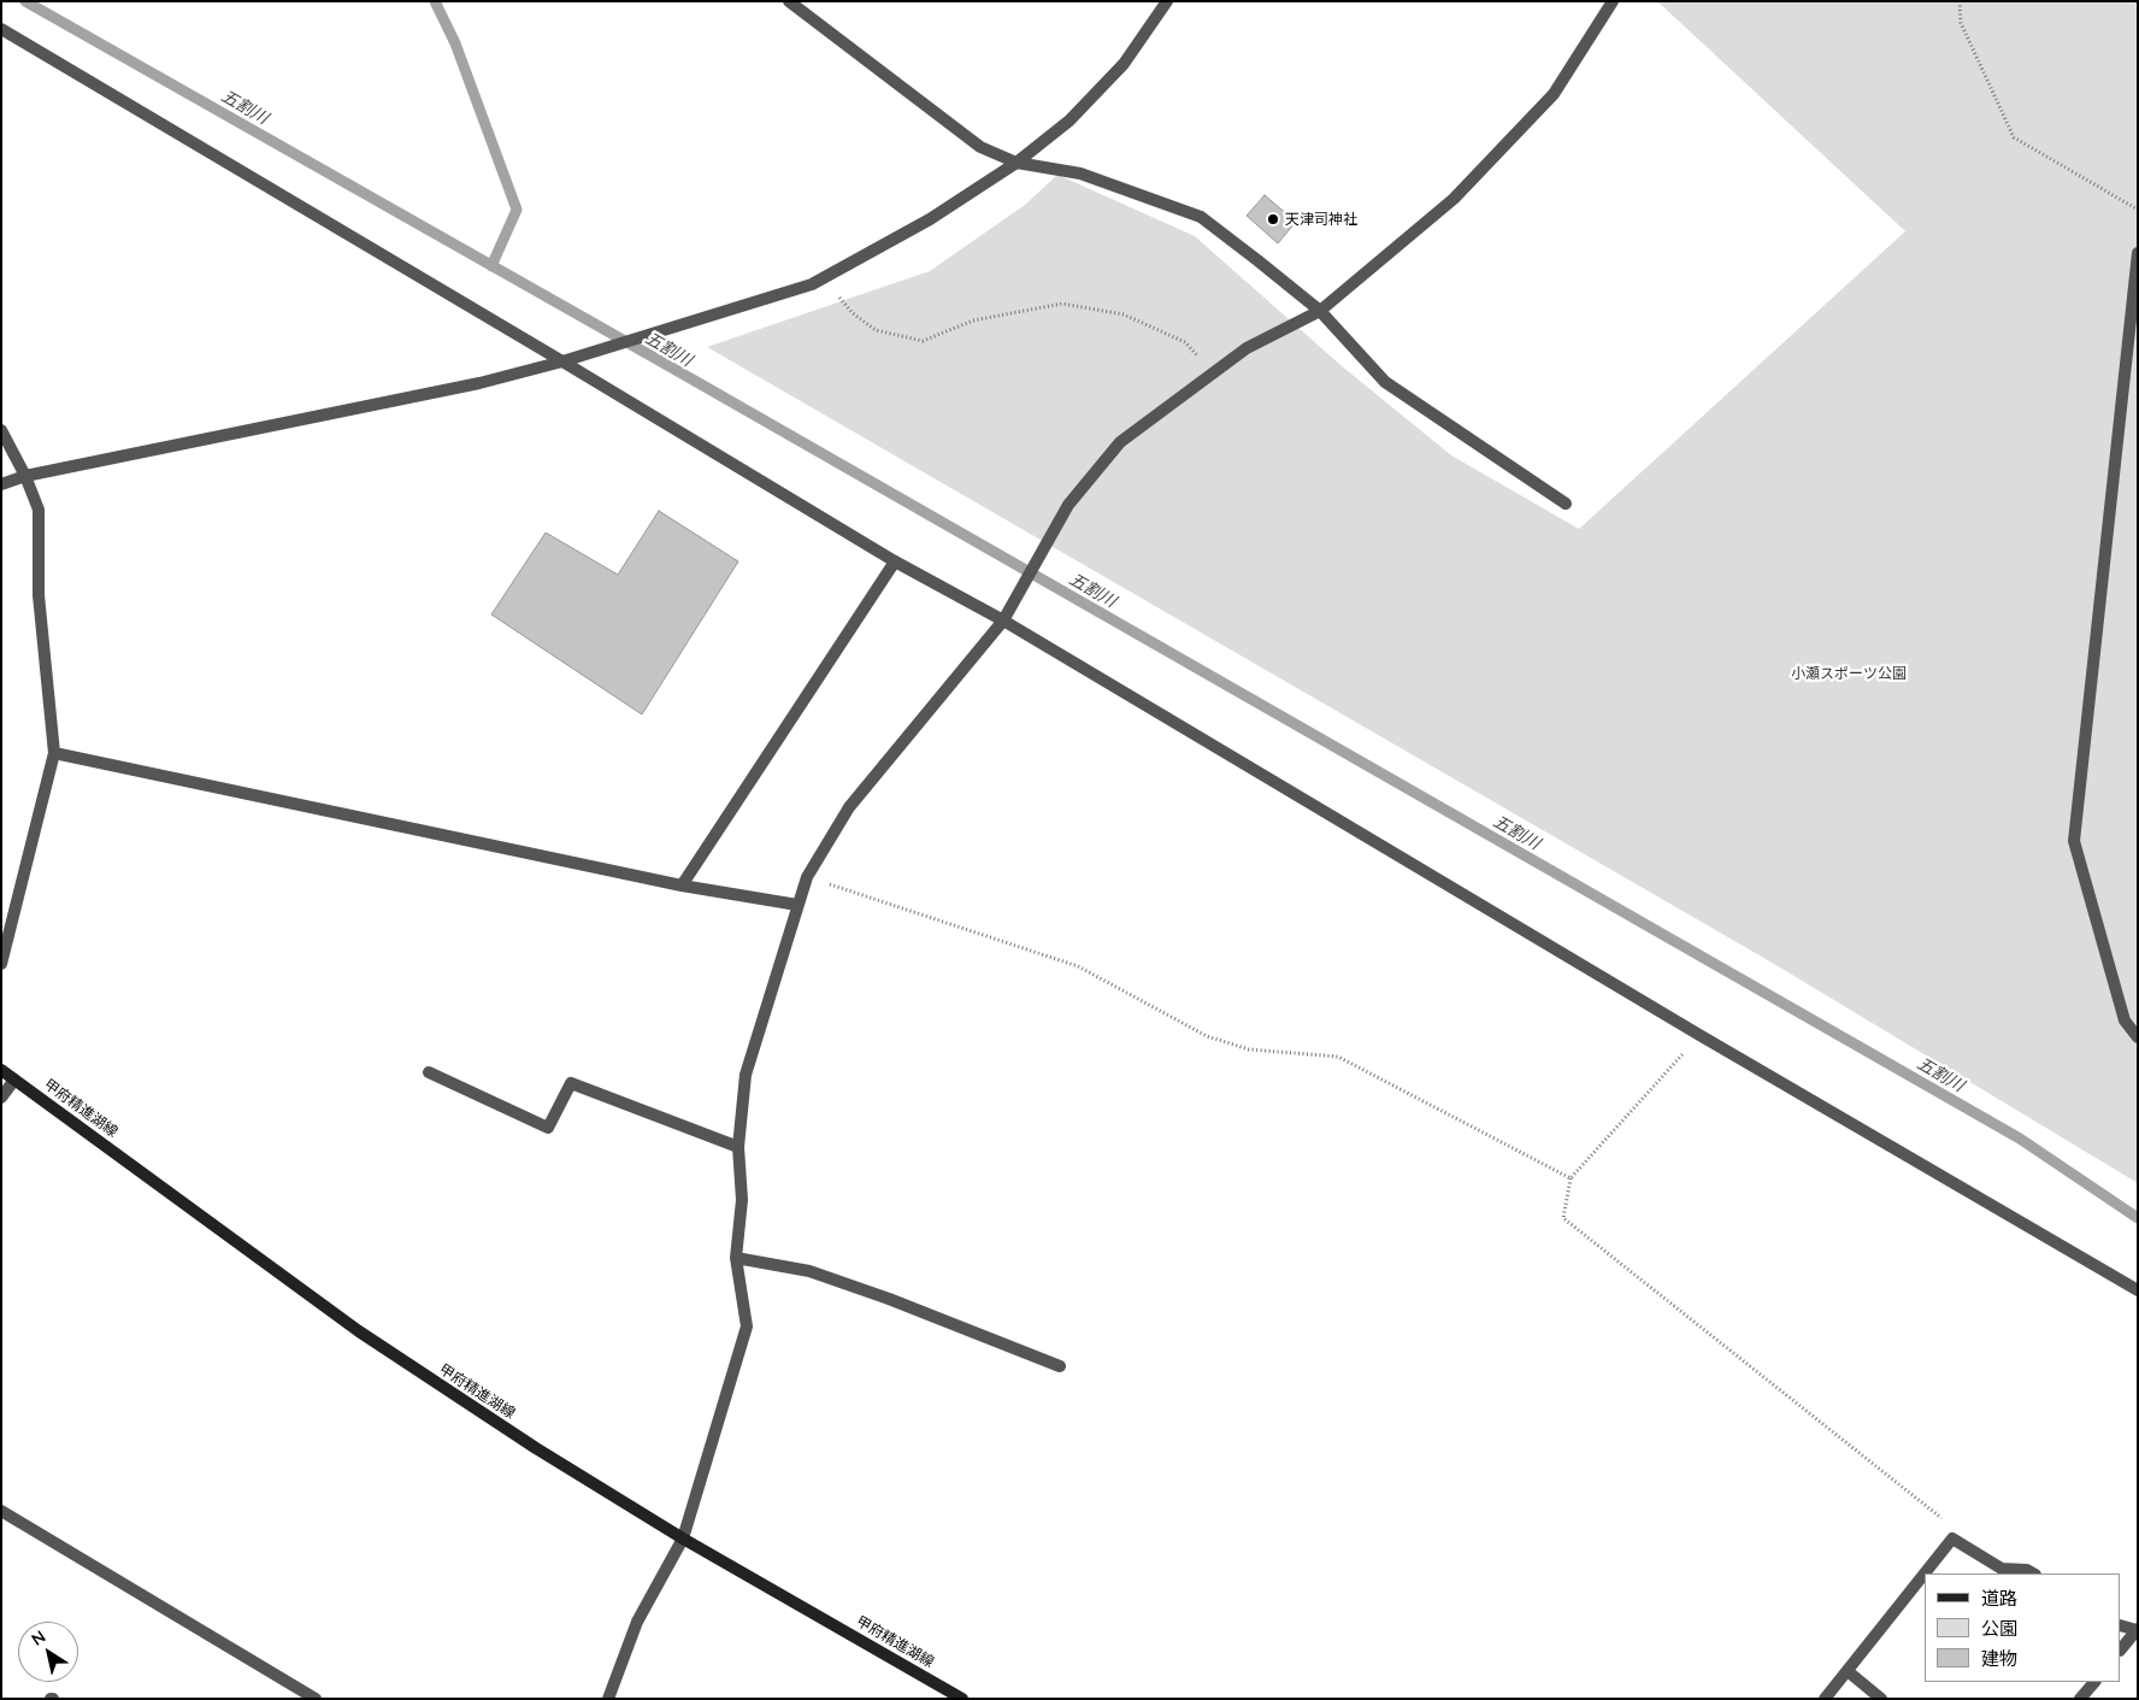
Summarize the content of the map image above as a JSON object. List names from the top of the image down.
{
  "streets": {
    "main road": ["甲府精進湖線"]
  },
  "water": ["五割川"],
  "parks": ["小瀬スポーツ公園"],
  "places": ["天津司神社"],
  "legend": ["道路", "公園", "建物"],
  "north": "top left"
}
